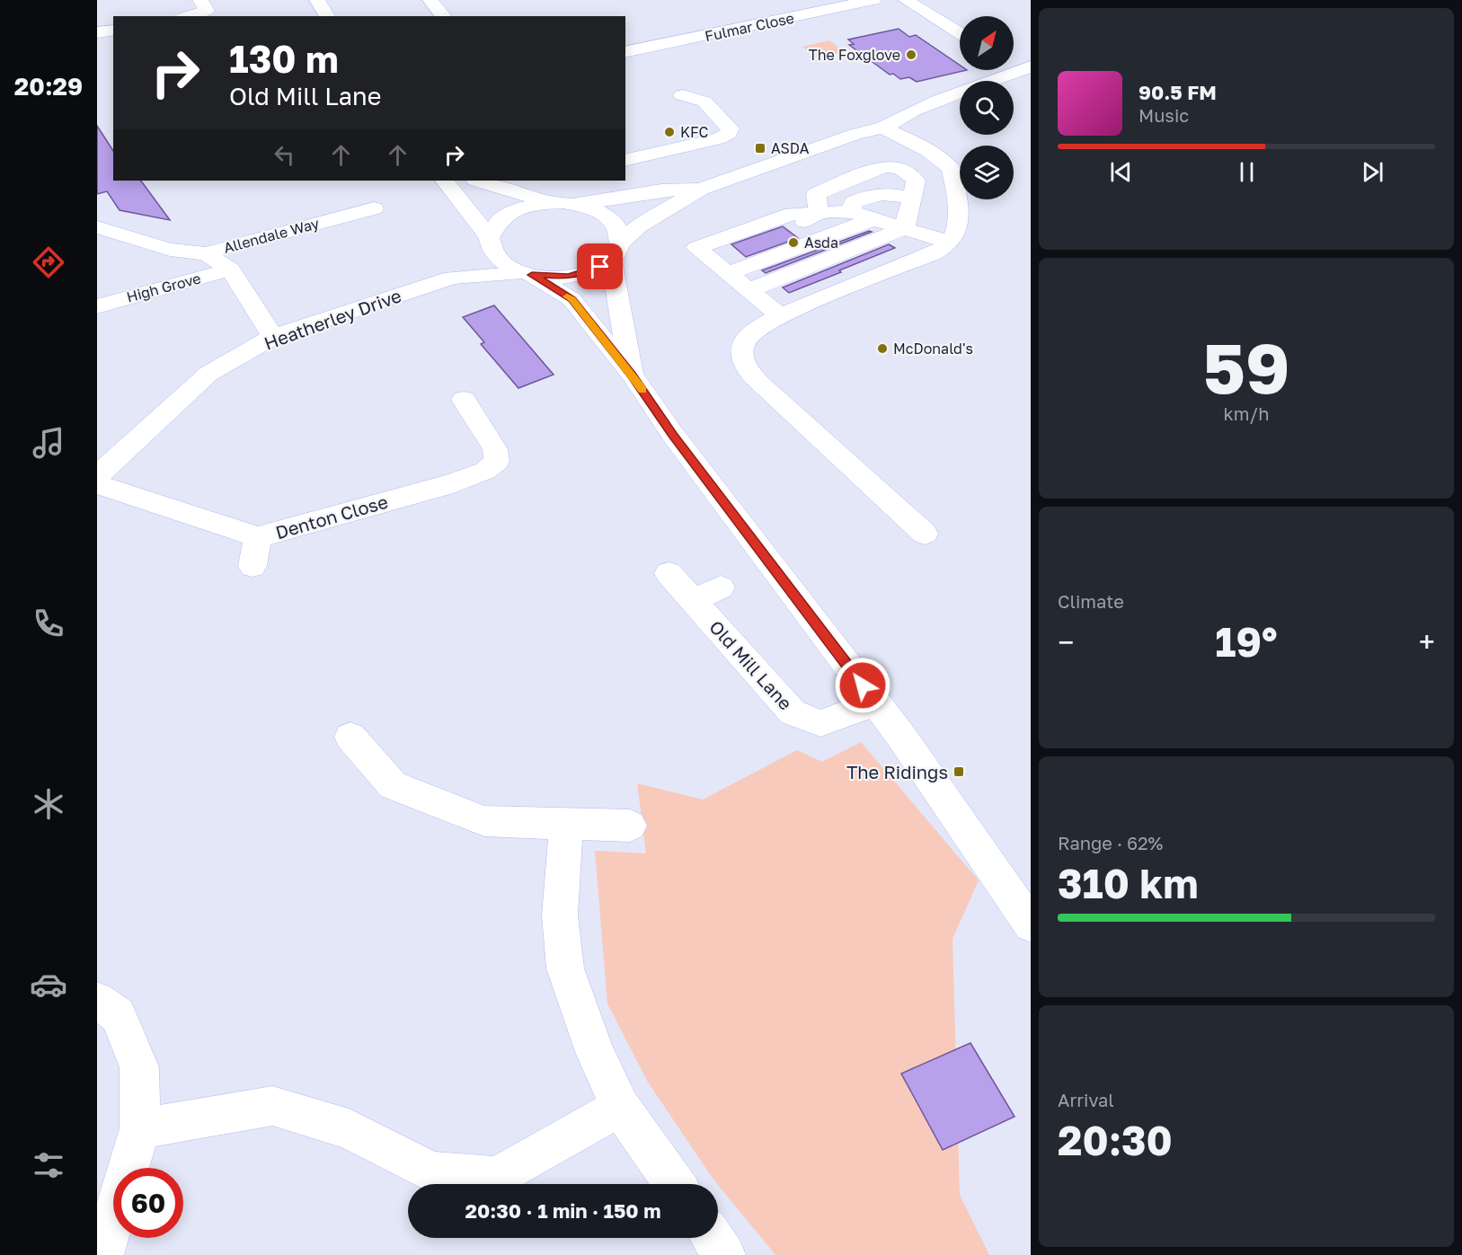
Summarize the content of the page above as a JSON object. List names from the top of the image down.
{
  "streets": {
    "street": [
      "Fulmar Close",
      "Allendale Way",
      "High Grove",
      "Heatherley Drive",
      "Denton Close",
      "Old Mill Lane"
    ]
  },
  "places": {
    "other": [
      "The Foxglove",
      "KFC",
      "Asda",
      "McDonald's"
    ],
    "transit": ["ASDA", "The Ridings"]
  },
  "north": "top right",
  "page": {
    "tabs": "20:29",
    "turn": ["130 m", "Old Mill Lane"],
    "song": ["90.5 FM", "Music"],
    "tile": [
      ["59", "km/h"],
      "Climate",
      ["Range · 62%", "310 km"],
      ["Arrival", "20:30"]
    ],
    "heat": ["−", "19°", "+"],
    "limit": "60",
    "trip": "20:30 · 1 min · 150 m"
  }
}
